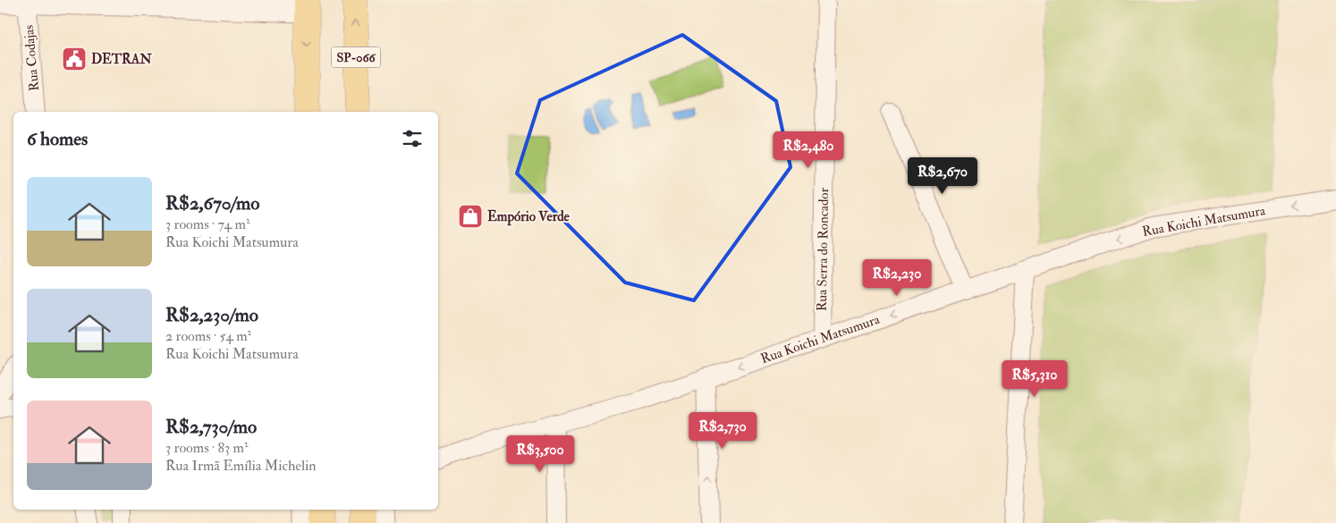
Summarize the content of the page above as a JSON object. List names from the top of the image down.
{
  "streets": {
    "main road": ["SP-066"],
    "street": ["Rua Codajas", "Rua Koichi Matsumura", "Rua Serra do Roncador"]
  },
  "crossings": [
    ["Rua Koichi Matsumura", "Rua Serra do Roncador"]
  ],
  "one_way": ["Rua Koichi Matsumura"],
  "places": {
    "public building": ["DETRAN"],
    "shop": ["Empório Verde"]
  },
  "page": {
    "heading": "6 homes",
    "price": [
      "R$2,480",
      "R$2,670",
      "R$2,230",
      "R$5,310",
      "R$2,730",
      "R$3,500"
    ],
    "list": [
      {
        "name": "R$2,670/mo",
        "note": "3 rooms · 74 m² · Rua Koichi Matsumura"
      },
      {
        "name": "R$2,230/mo",
        "note": "2 rooms · 54 m² · Rua Koichi Matsumura"
      },
      {
        "name": "R$2,730/mo",
        "note": "3 rooms · 83 m² · Rua Irmã Emília Michelin"
      }
    ]
  }
}
